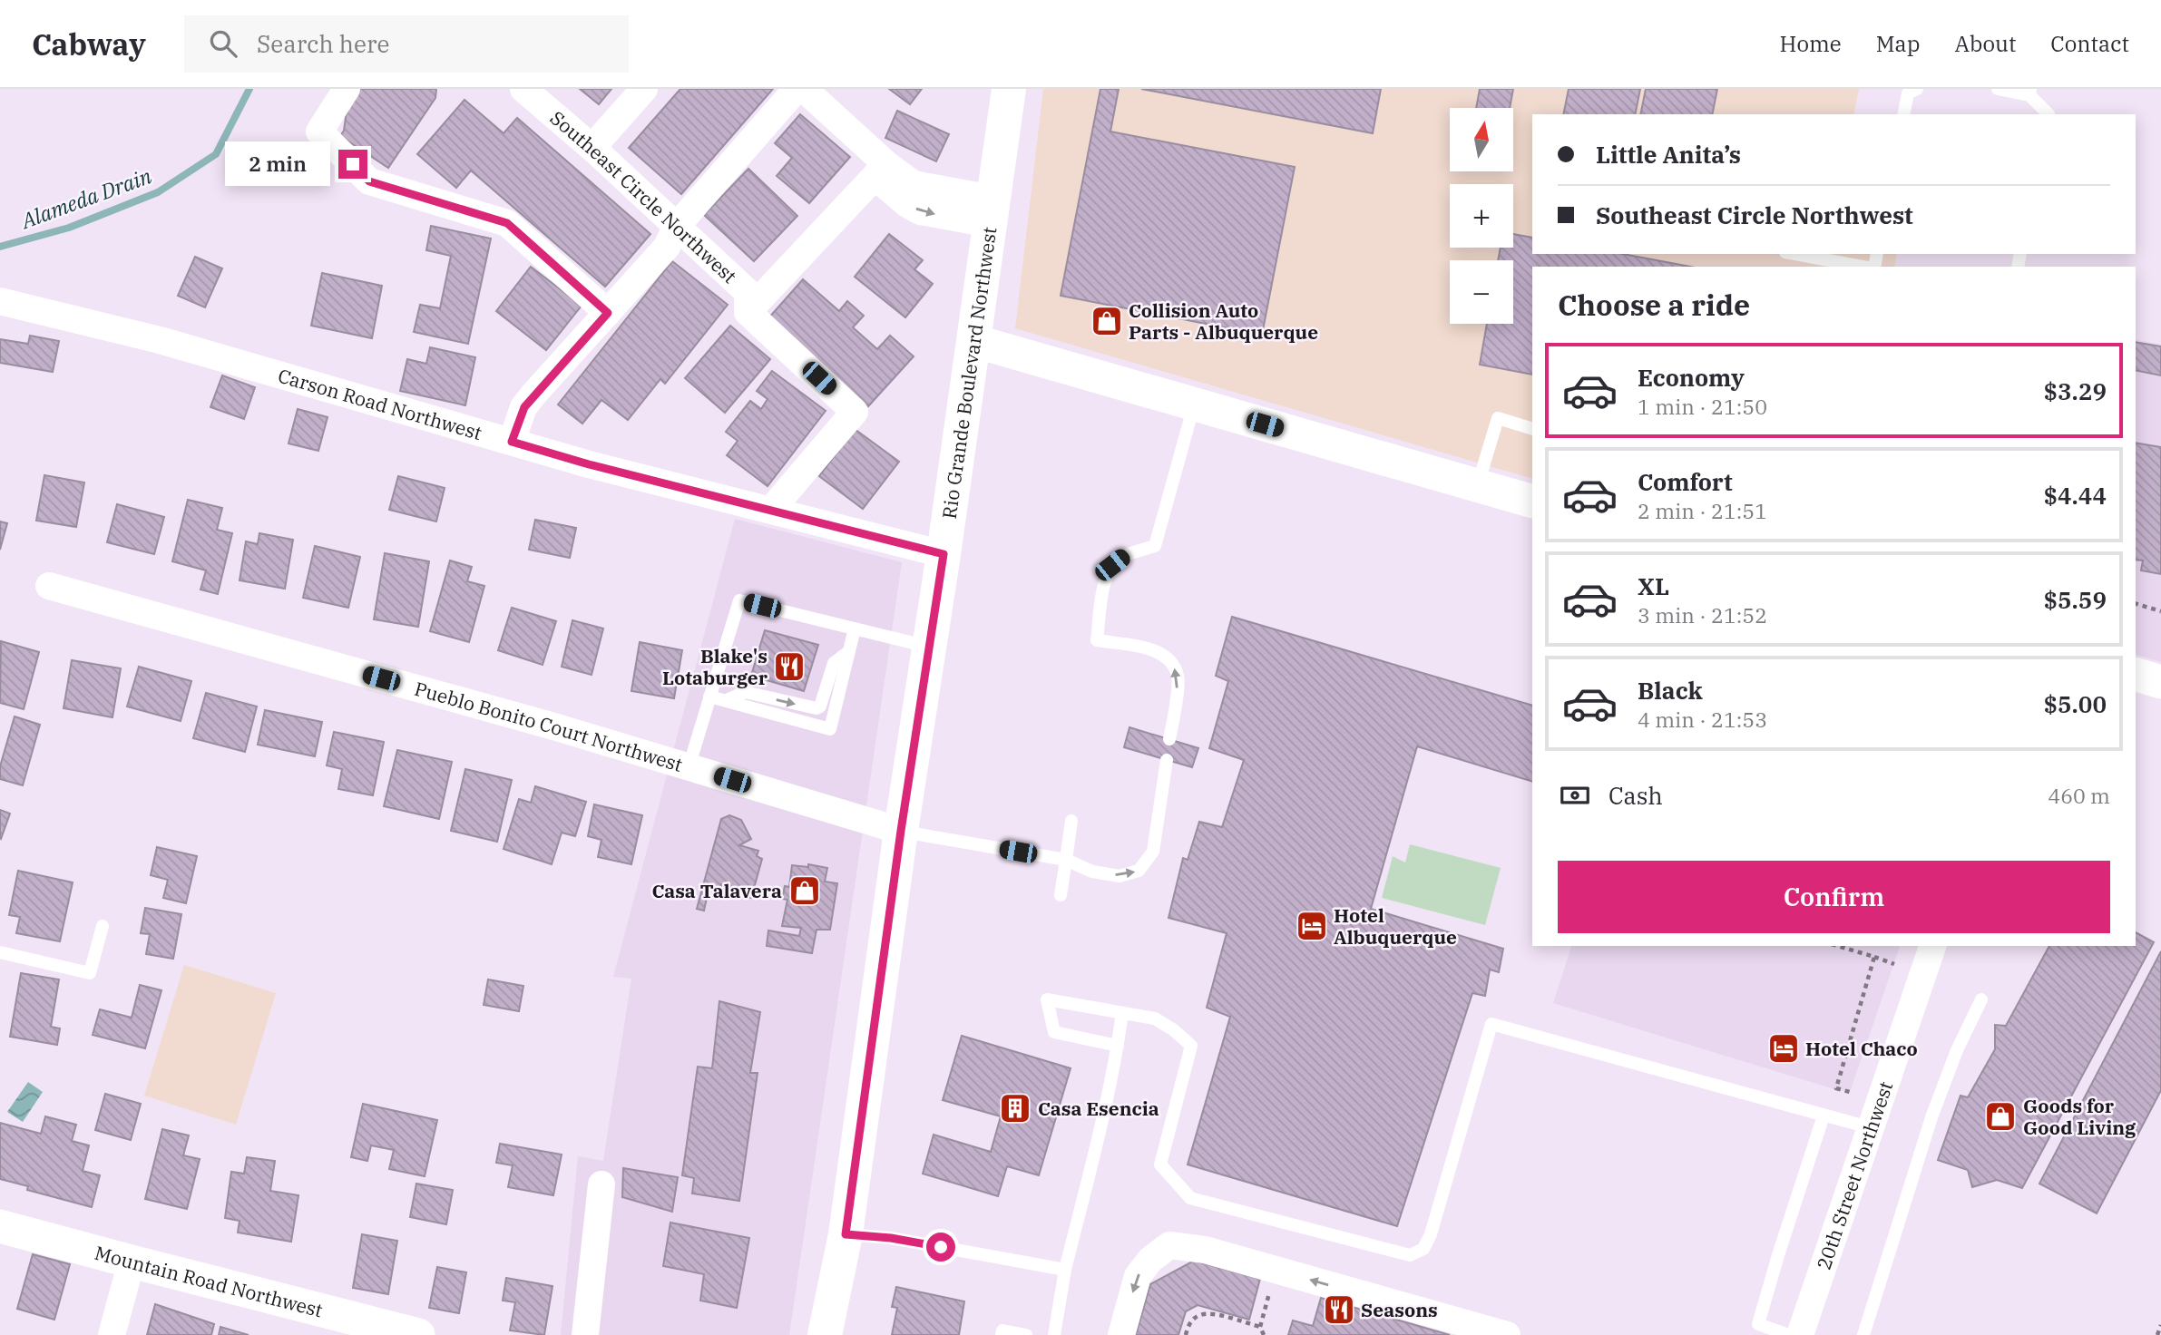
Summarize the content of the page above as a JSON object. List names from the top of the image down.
{
  "streets": {
    "main road": ["Rio Grande Boulevard Northwest"],
    "street": [
      "Southeast Circle Northwest",
      "Carson Road Northwest",
      "Pueblo Bonito Court Northwest",
      "20th Street Northwest",
      "Mountain Road Northwest"
    ]
  },
  "crossings": [
    ["Rio Grande Boulevard Northwest", "Carson Road Northwest"],
    ["Rio Grande Boulevard Northwest", "Pueblo Bonito Court Northwest"]
  ],
  "water": ["Alameda Drain"],
  "places": {
    "shop": ["Collision Auto Parts - Albuquerque", "Casa Talavera", "Goods for Good Living"],
    "restaurant": ["Blake's Lotaburger", "Seasons"],
    "hotel": ["Hotel Albuquerque", "Hotel Chaco"],
    "building": ["Casa Esencia"]
  },
  "north": "top",
  "page": {
    "header": "Cabway",
    "search": "Search here",
    "nav": [
      "Home",
      "Map",
      "About",
      "Contact"
    ],
    "map_buttons": ["+", "−"],
    "banner": ["Little Anita’s", "Southeast Circle Northwest"],
    "bubble": "2 min",
    "heading": "Choose a ride",
    "list": [
      {
        "name": "Economy",
        "note": "1 min · 21:50",
        "value": "$3.29"
      },
      {
        "name": "Comfort",
        "note": "2 min · 21:51",
        "value": "$4.44"
      },
      {
        "name": "XL",
        "note": "3 min · 21:52",
        "value": "$5.59"
      },
      {
        "name": "Black",
        "note": "4 min · 21:53",
        "value": "$5.00"
      }
    ],
    "pay": ["Cash", "460 m"],
    "buttons": "Confirm"
  }
}
